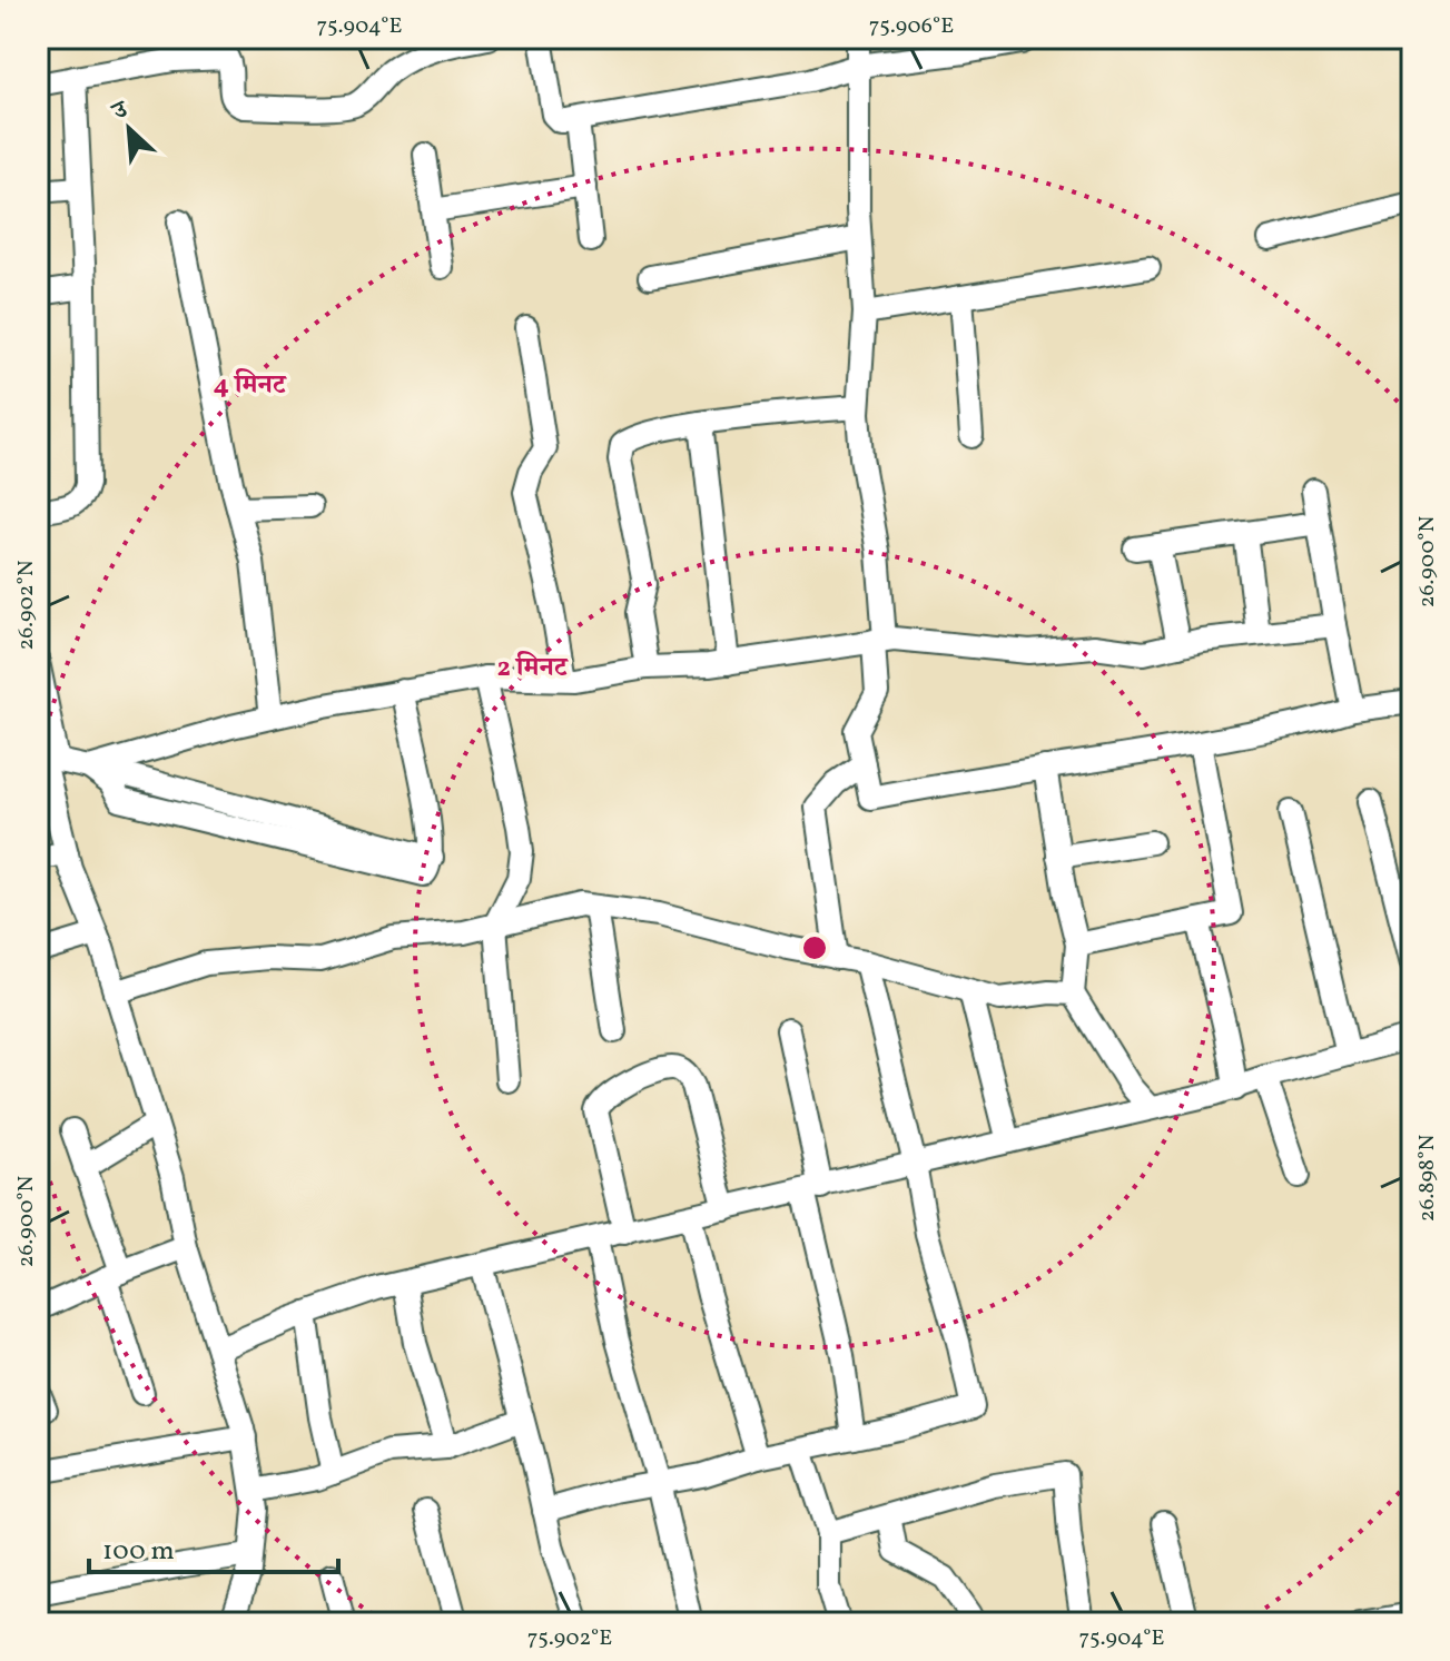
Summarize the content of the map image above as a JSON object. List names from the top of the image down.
{
  "scale_bar": "100 m",
  "north": "top left",
  "coordinates": [
    "75.904°E",
    "75.906°E",
    "26.900°N",
    "26.902°N",
    "26.898°N",
    "75.902°E"
  ],
  "rings": ["4 मिनट", "2 मिनट"]
}
